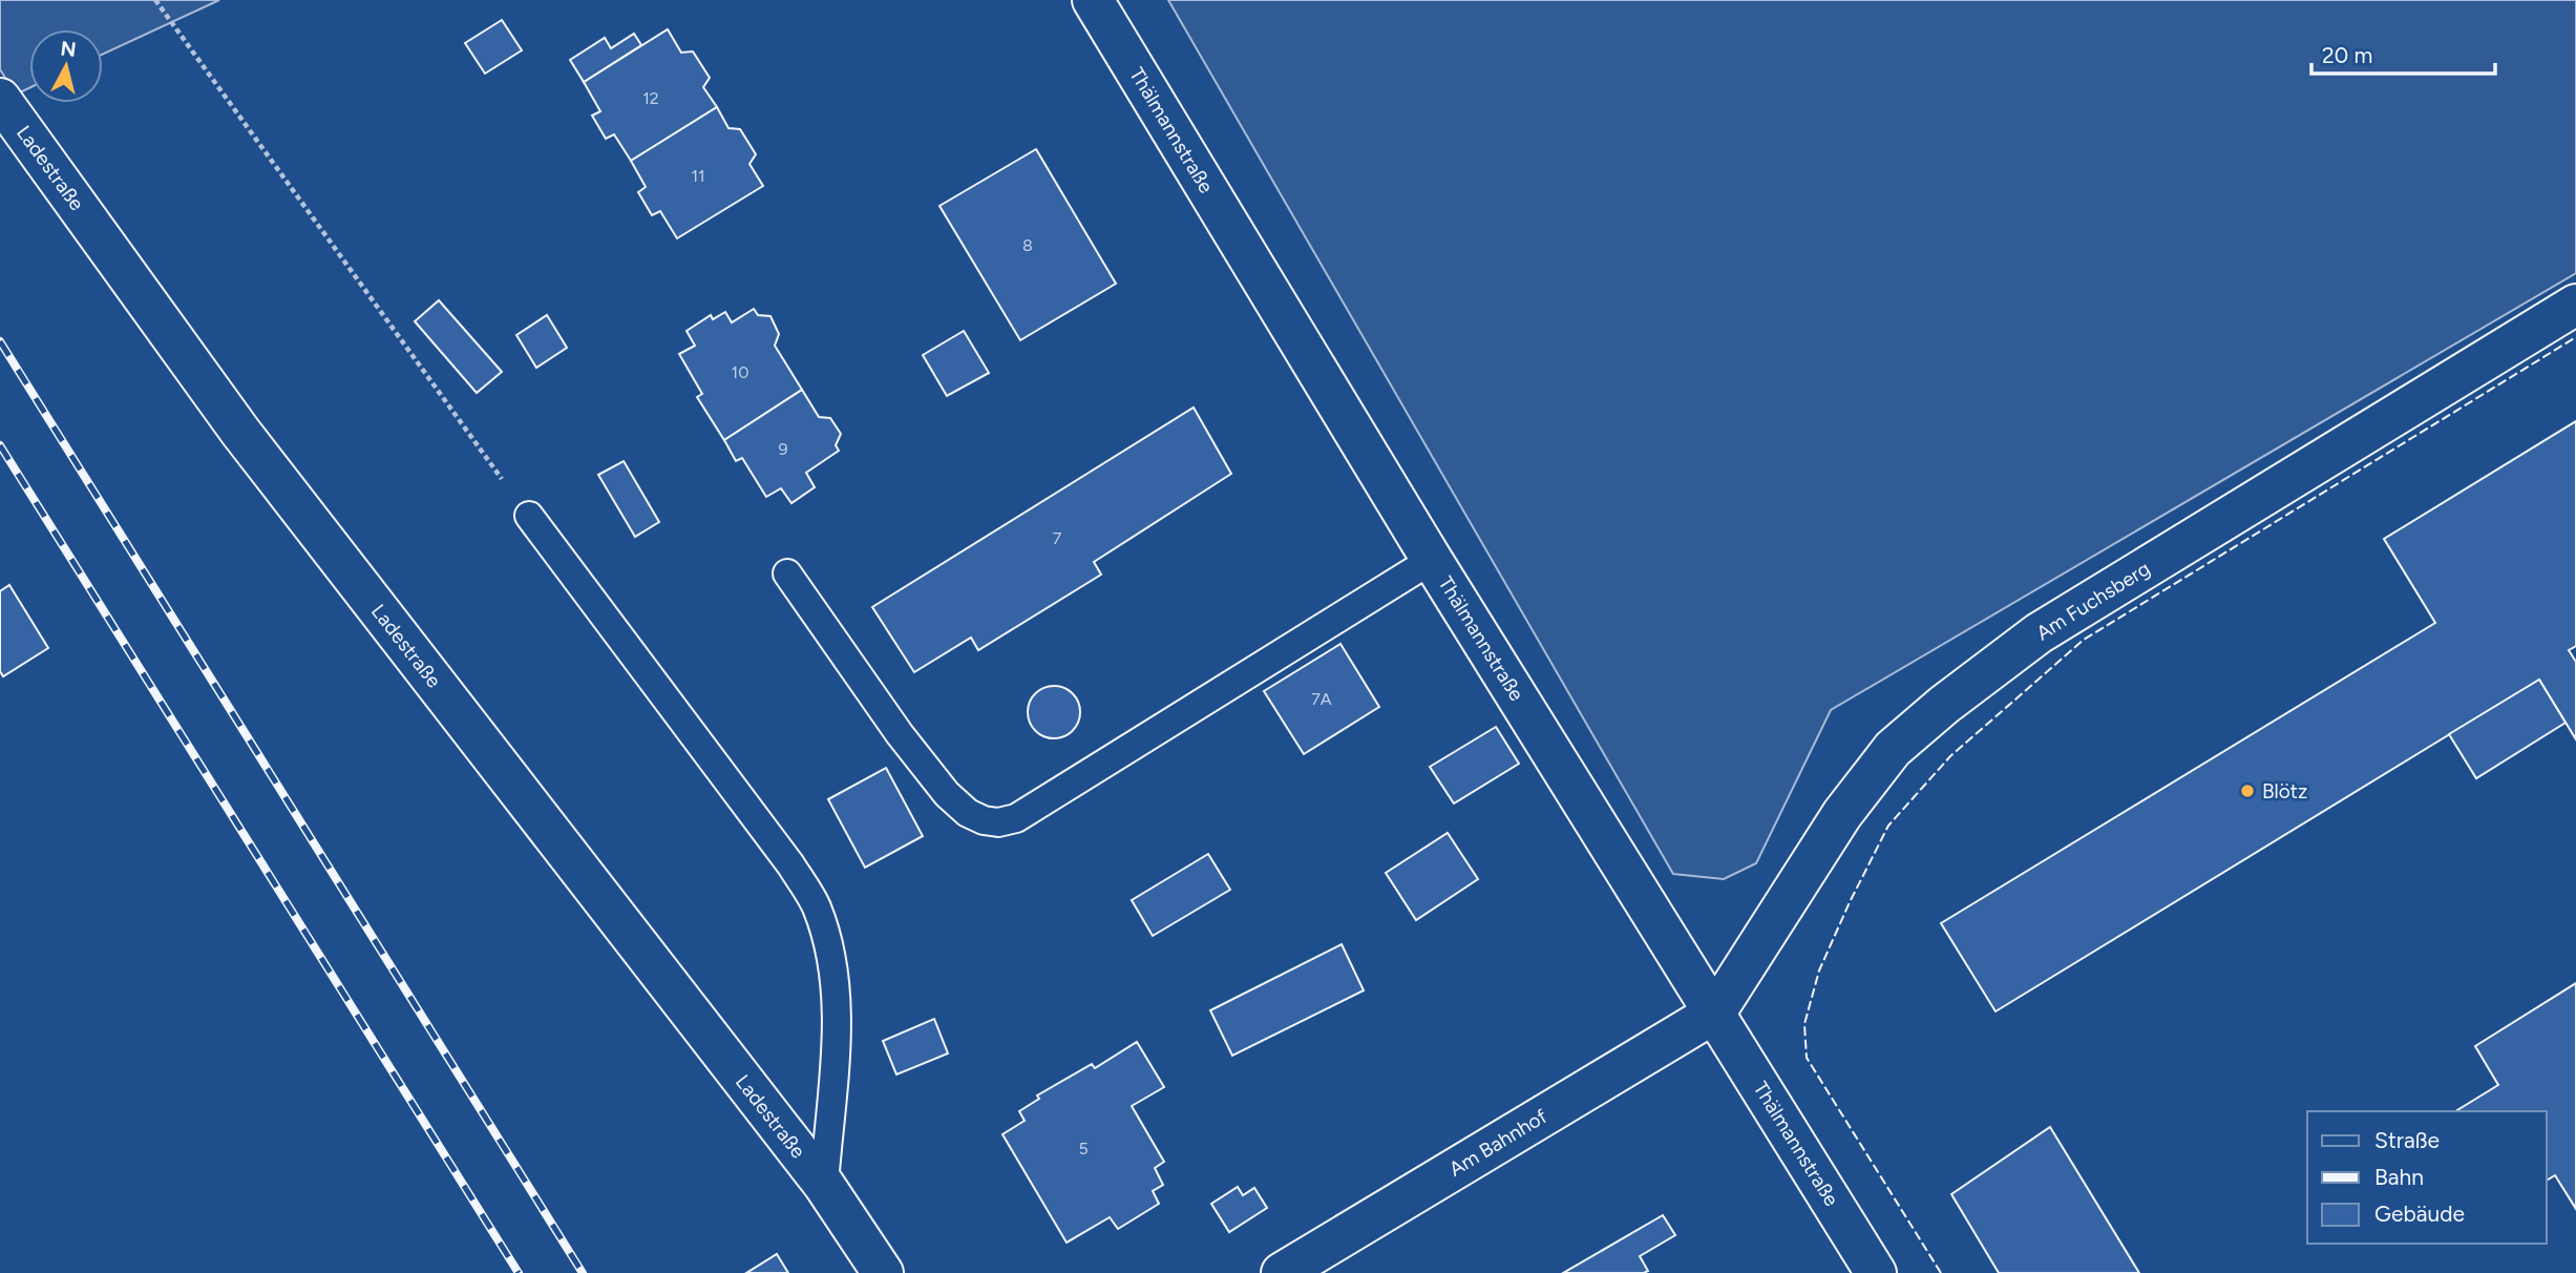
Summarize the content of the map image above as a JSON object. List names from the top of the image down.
{
  "streets": {
    "street": [
      "Thälmannstraße",
      "Ladestraße",
      "Am Fuchsberg",
      "Am Bahnhof"
    ]
  },
  "crossings": [
    ["Thälmannstraße", "Am Fuchsberg"],
    ["Thälmannstraße", "Am Bahnhof"],
    ["Am Fuchsberg", "Am Bahnhof"]
  ],
  "places": ["Blötz"],
  "house_numbers": [
    "12",
    "11",
    "8",
    "10",
    "9",
    "7",
    "7A",
    "5"
  ],
  "legend": ["Straße", "Bahn", "Gebäude"],
  "scale_bar": "20 m",
  "north": "top"
}
